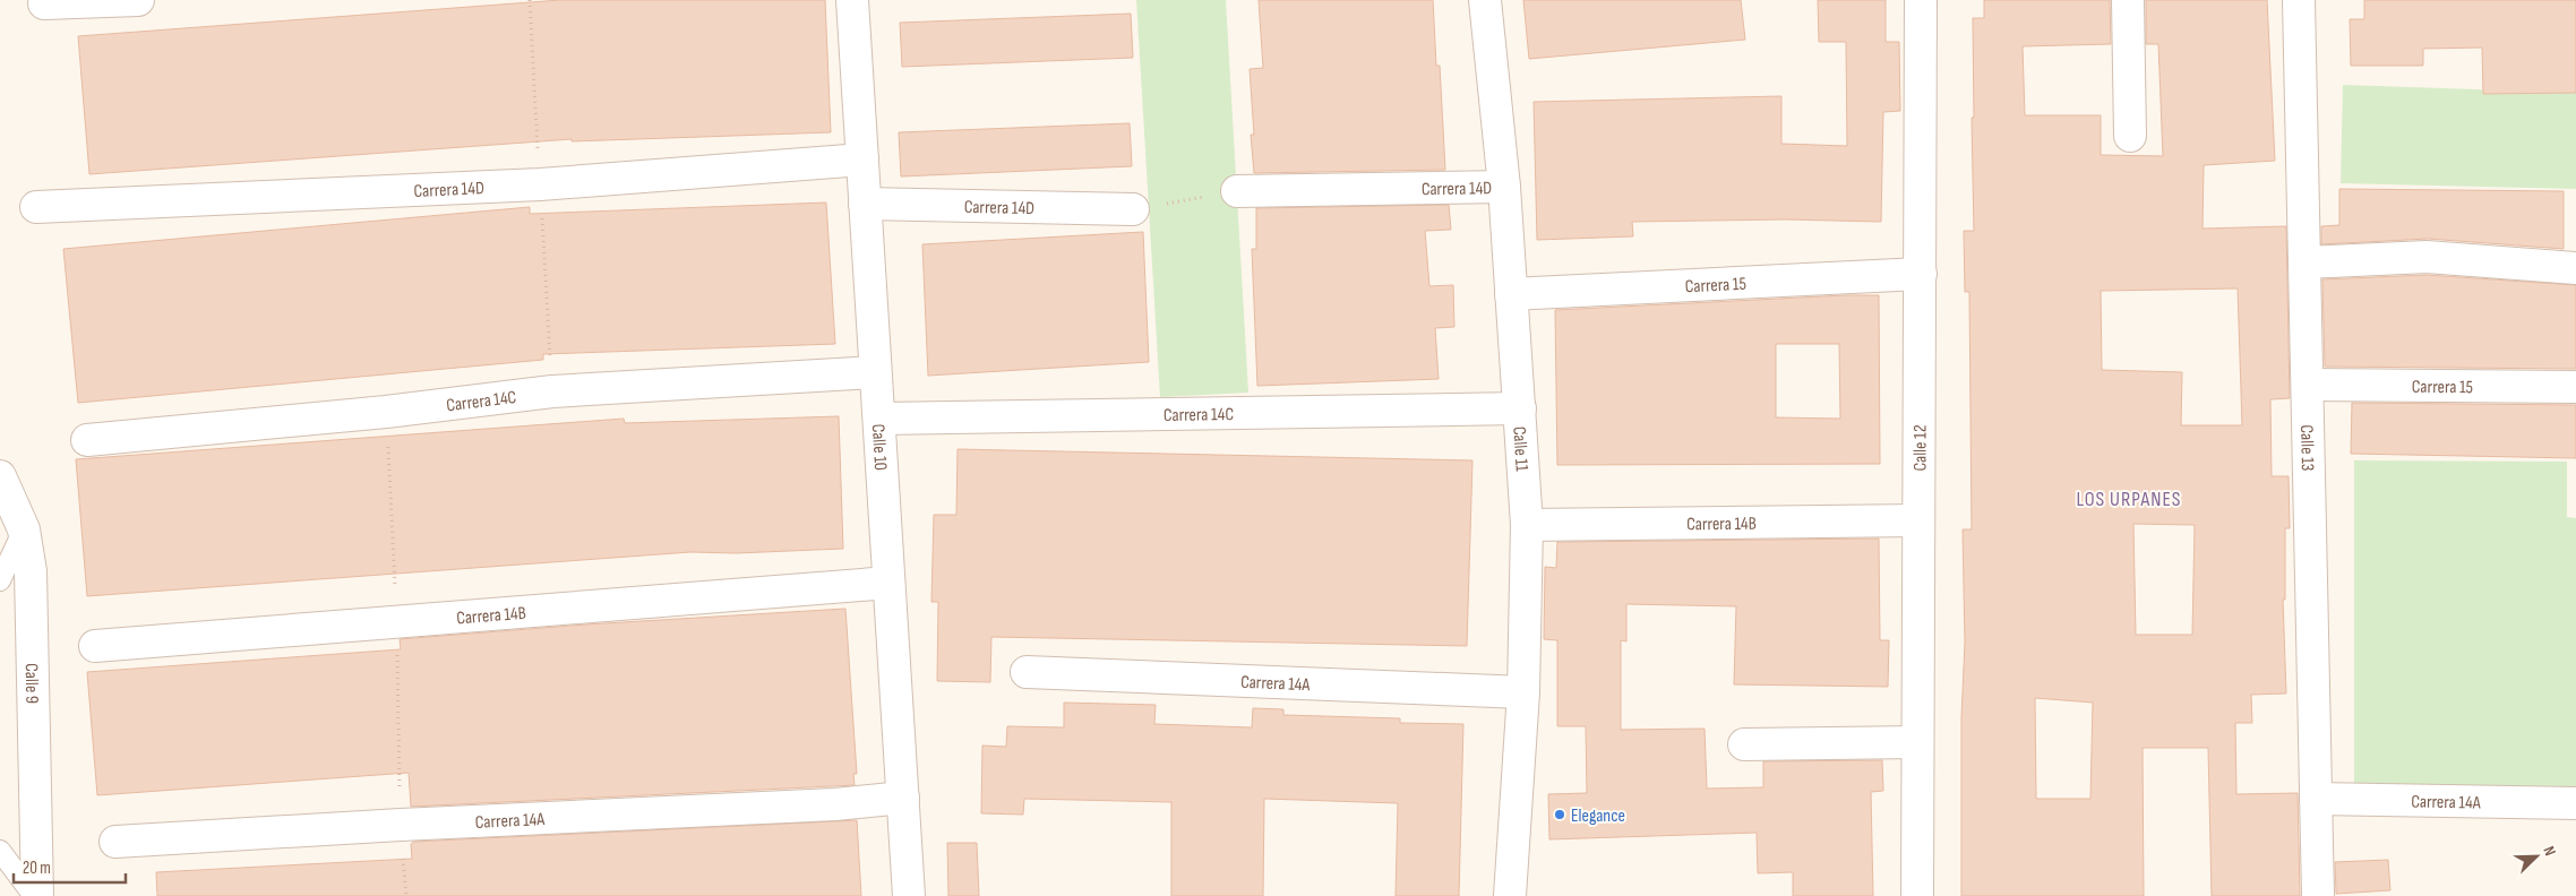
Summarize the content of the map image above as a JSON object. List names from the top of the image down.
{
  "streets": {
    "street": [
      "Carrera 14D",
      "Carrera 15",
      "Carrera 14C",
      "Calle 10",
      "Calle 11",
      "Calle 12",
      "Calle 13",
      "Carrera 14B",
      "Carrera 14A",
      "Calle 9"
    ]
  },
  "crossings": [
    ["Carrera 14D", "Calle 10"],
    ["Carrera 14D", "Calle 11"],
    ["Carrera 15", "Calle 11"],
    ["Carrera 15", "Calle 12"],
    ["Carrera 15", "Calle 13"],
    ["Carrera 14C", "Calle 10"],
    ["Carrera 14C", "Calle 11"],
    ["Calle 10", "Carrera 14B"],
    ["Calle 10", "Carrera 14A"],
    ["Calle 11", "Carrera 14B"],
    ["Calle 11", "Carrera 14A"],
    ["Calle 12", "Carrera 14B"],
    ["Calle 13", "Carrera 14A"]
  ],
  "districts": ["LOS URPANES"],
  "places": ["Elegance"],
  "scale_bar": "20 m",
  "north": "top right"
}
